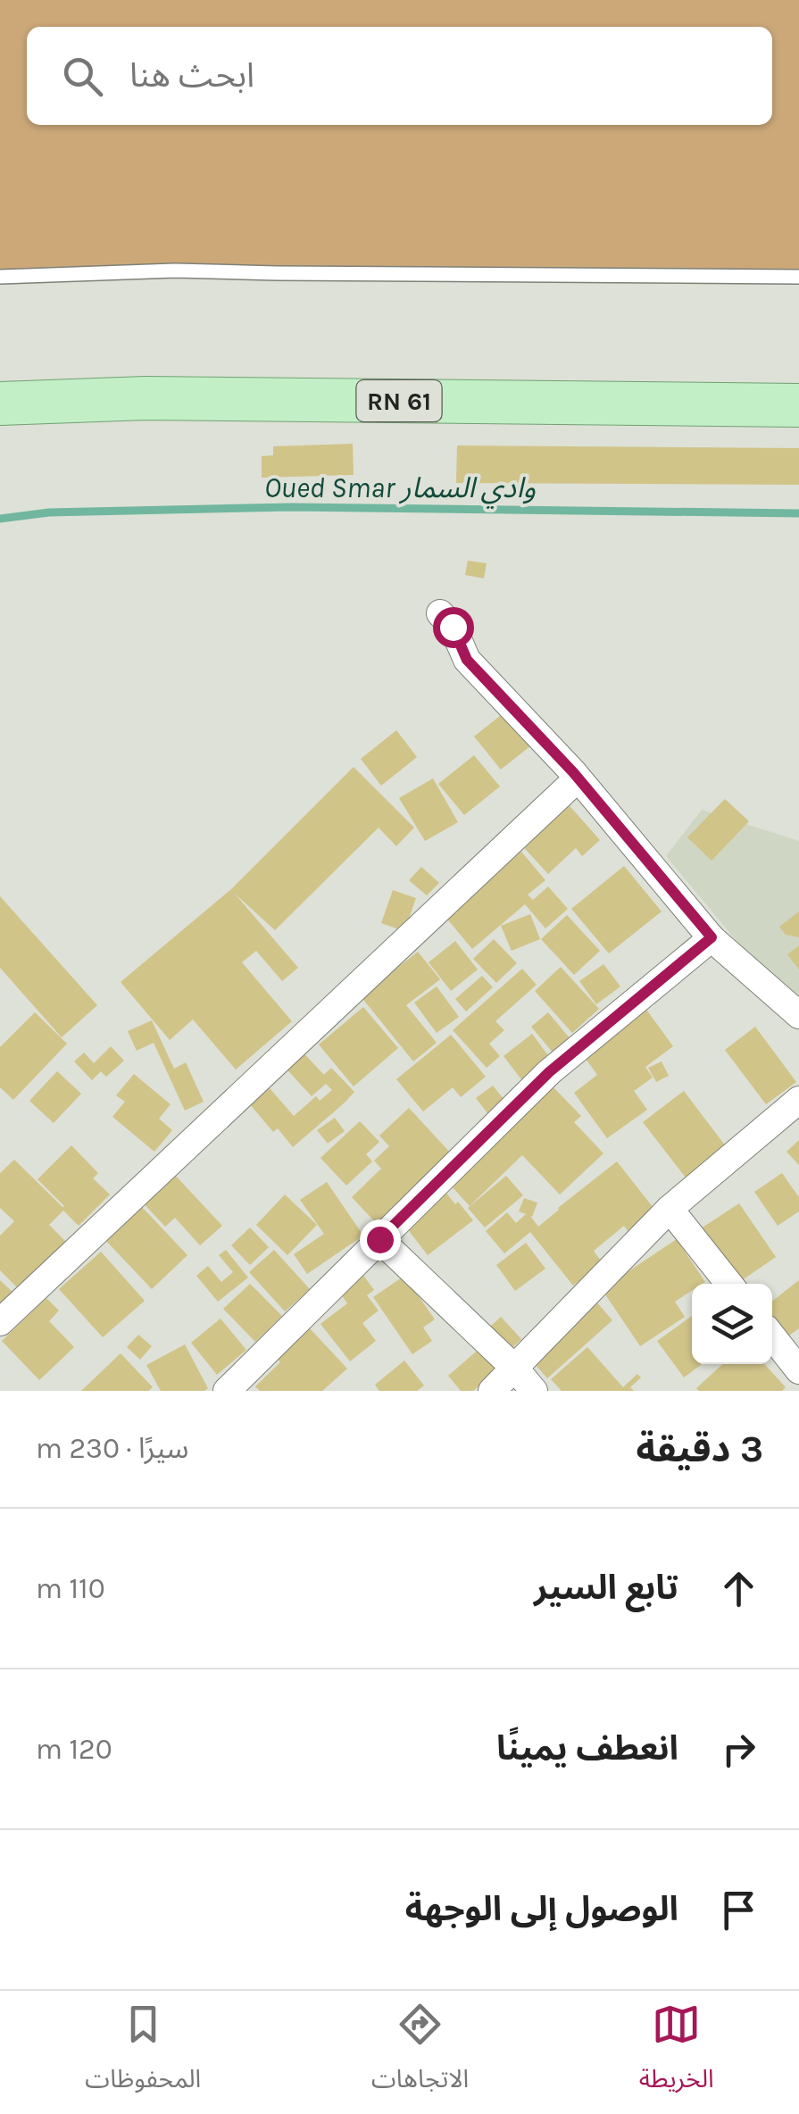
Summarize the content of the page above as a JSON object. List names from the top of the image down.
{
  "streets": {
    "main road": ["RN 61"]
  },
  "water": ["Oued Smar وادي السمار"],
  "page": {
    "search": "ابحث هنا",
    "heading": ["3 دقيقة", "سيرًا · 230 m"],
    "list": [
      ["تابع السير", "110 m"],
      ["انعطف يمينًا", "120 m"],
      "الوصول إلى الوجهة"
    ],
    "nav": ["الخريطة", "الاتجاهات", "المحفوظات"]
  }
}
